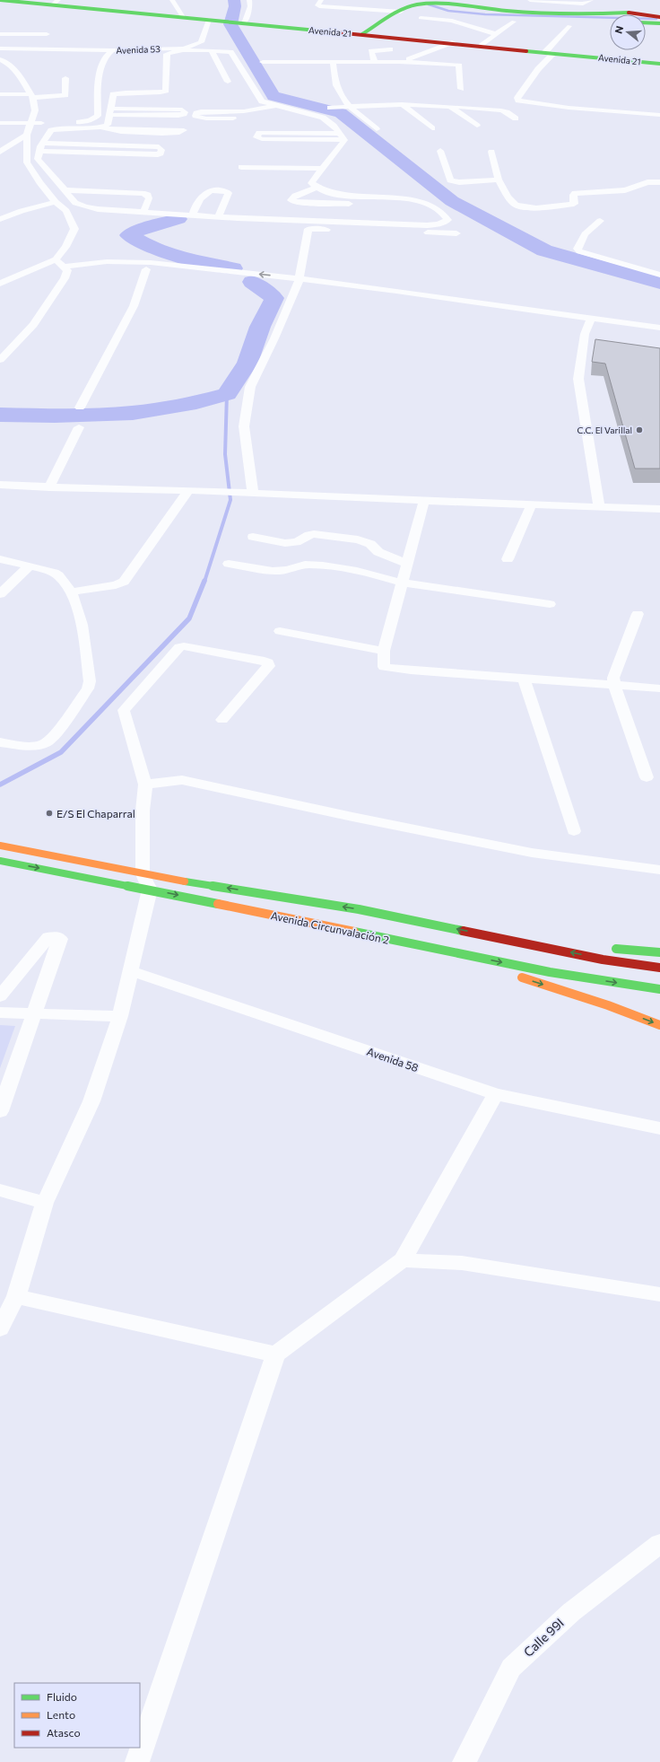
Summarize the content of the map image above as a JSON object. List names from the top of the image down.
{
  "streets": {
    "main road": ["Avenida 21", "Avenida Circunvalación 2"],
    "street": ["Avenida 53", "Avenida 58", "Calle 99I"]
  },
  "crossings": [
    ["Avenida 21", "Avenida 53"]
  ],
  "places": ["C.C. El Varillal", "E/S El Chaparral"],
  "legend": ["Fluido", "Lento", "Atasco"],
  "north": "left"
}
